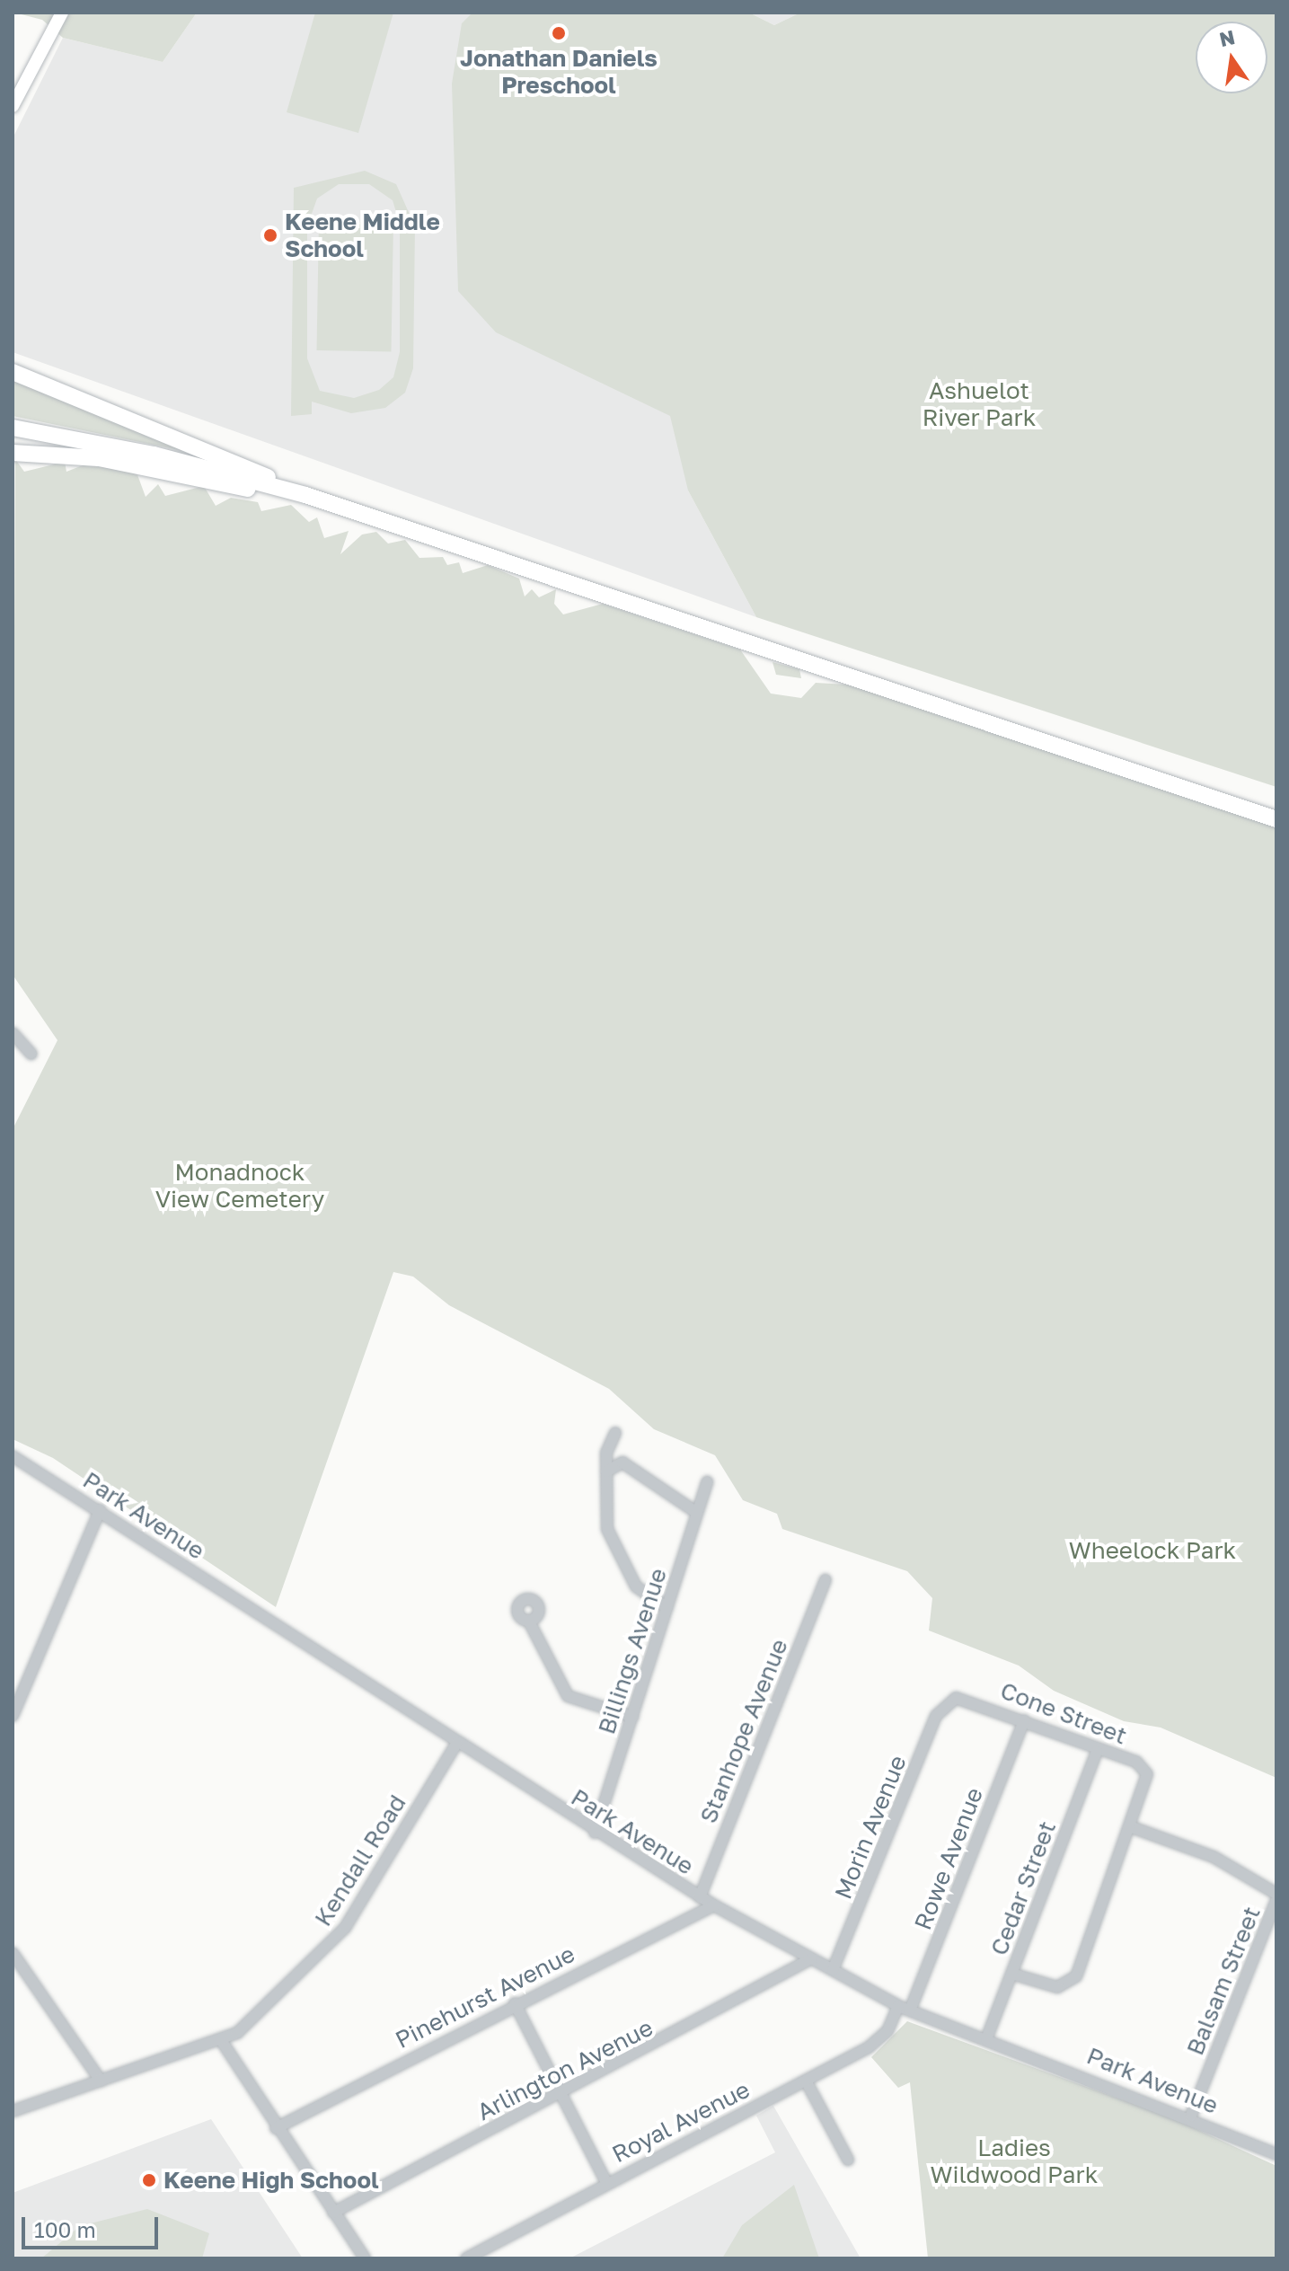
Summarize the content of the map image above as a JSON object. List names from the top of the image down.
{
  "streets": {
    "street": [
      "Park Avenue",
      "Billings Avenue",
      "Cone Street",
      "Stanhope Avenue",
      "Morin Avenue",
      "Rowe Avenue",
      "Kendall Road",
      "Cedar Street",
      "Balsam Street",
      "Pinehurst Avenue",
      "Arlington Avenue",
      "Royal Avenue"
    ]
  },
  "crossings": [
    ["Park Avenue", "Billings Avenue"],
    ["Park Avenue", "Stanhope Avenue"],
    ["Park Avenue", "Morin Avenue"],
    ["Park Avenue", "Rowe Avenue"],
    ["Park Avenue", "Kendall Road"],
    ["Park Avenue", "Cedar Street"],
    ["Park Avenue", "Balsam Street"],
    ["Park Avenue", "Pinehurst Avenue"],
    ["Park Avenue", "Arlington Avenue"],
    ["Park Avenue", "Royal Avenue"],
    ["Cone Street", "Morin Avenue"],
    ["Cone Street", "Rowe Avenue"],
    ["Cone Street", "Cedar Street"]
  ],
  "parks": [
    "Ashuelot River Park",
    "Monadnock View Cemetery",
    "Wheelock Park",
    "Ladies Wildwood Park"
  ],
  "places": ["Jonathan Daniels Preschool", "Keene Middle School", "Keene High School"],
  "scale_bar": "100 m",
  "north": "top"
}
